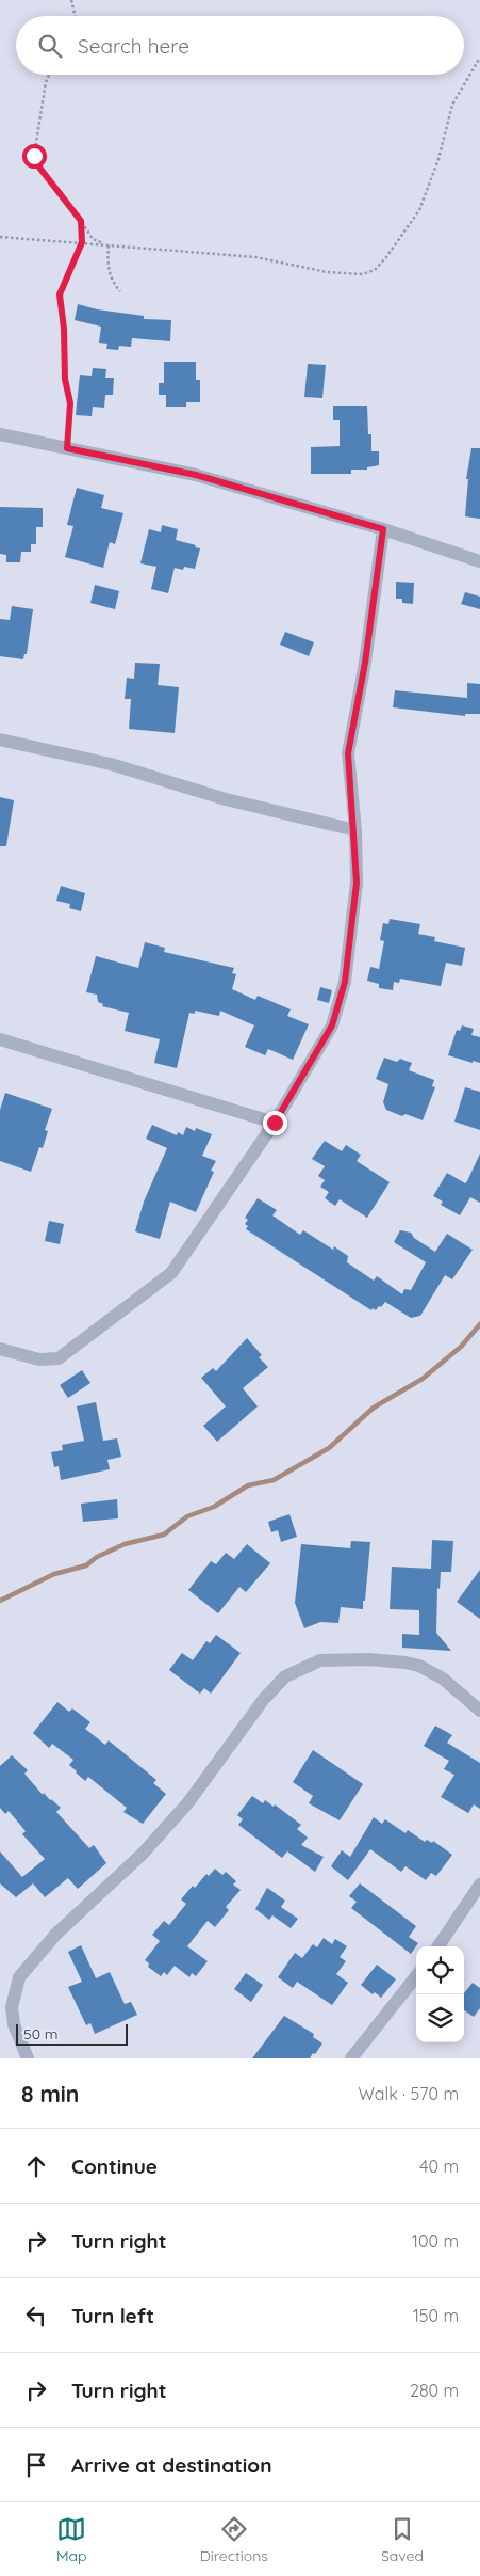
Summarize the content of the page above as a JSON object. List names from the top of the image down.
{
  "scale_bar": "50 m",
  "page": {
    "search": "Search here",
    "scale": "50 m",
    "heading": ["8 min", "Walk · 570 m"],
    "list": [
      ["Continue", "40 m"],
      ["Turn right", "100 m"],
      ["Turn left", "150 m"],
      ["Turn right", "280 m"],
      "Arrive at destination"
    ],
    "nav": ["Map", "Directions", "Saved"]
  }
}
